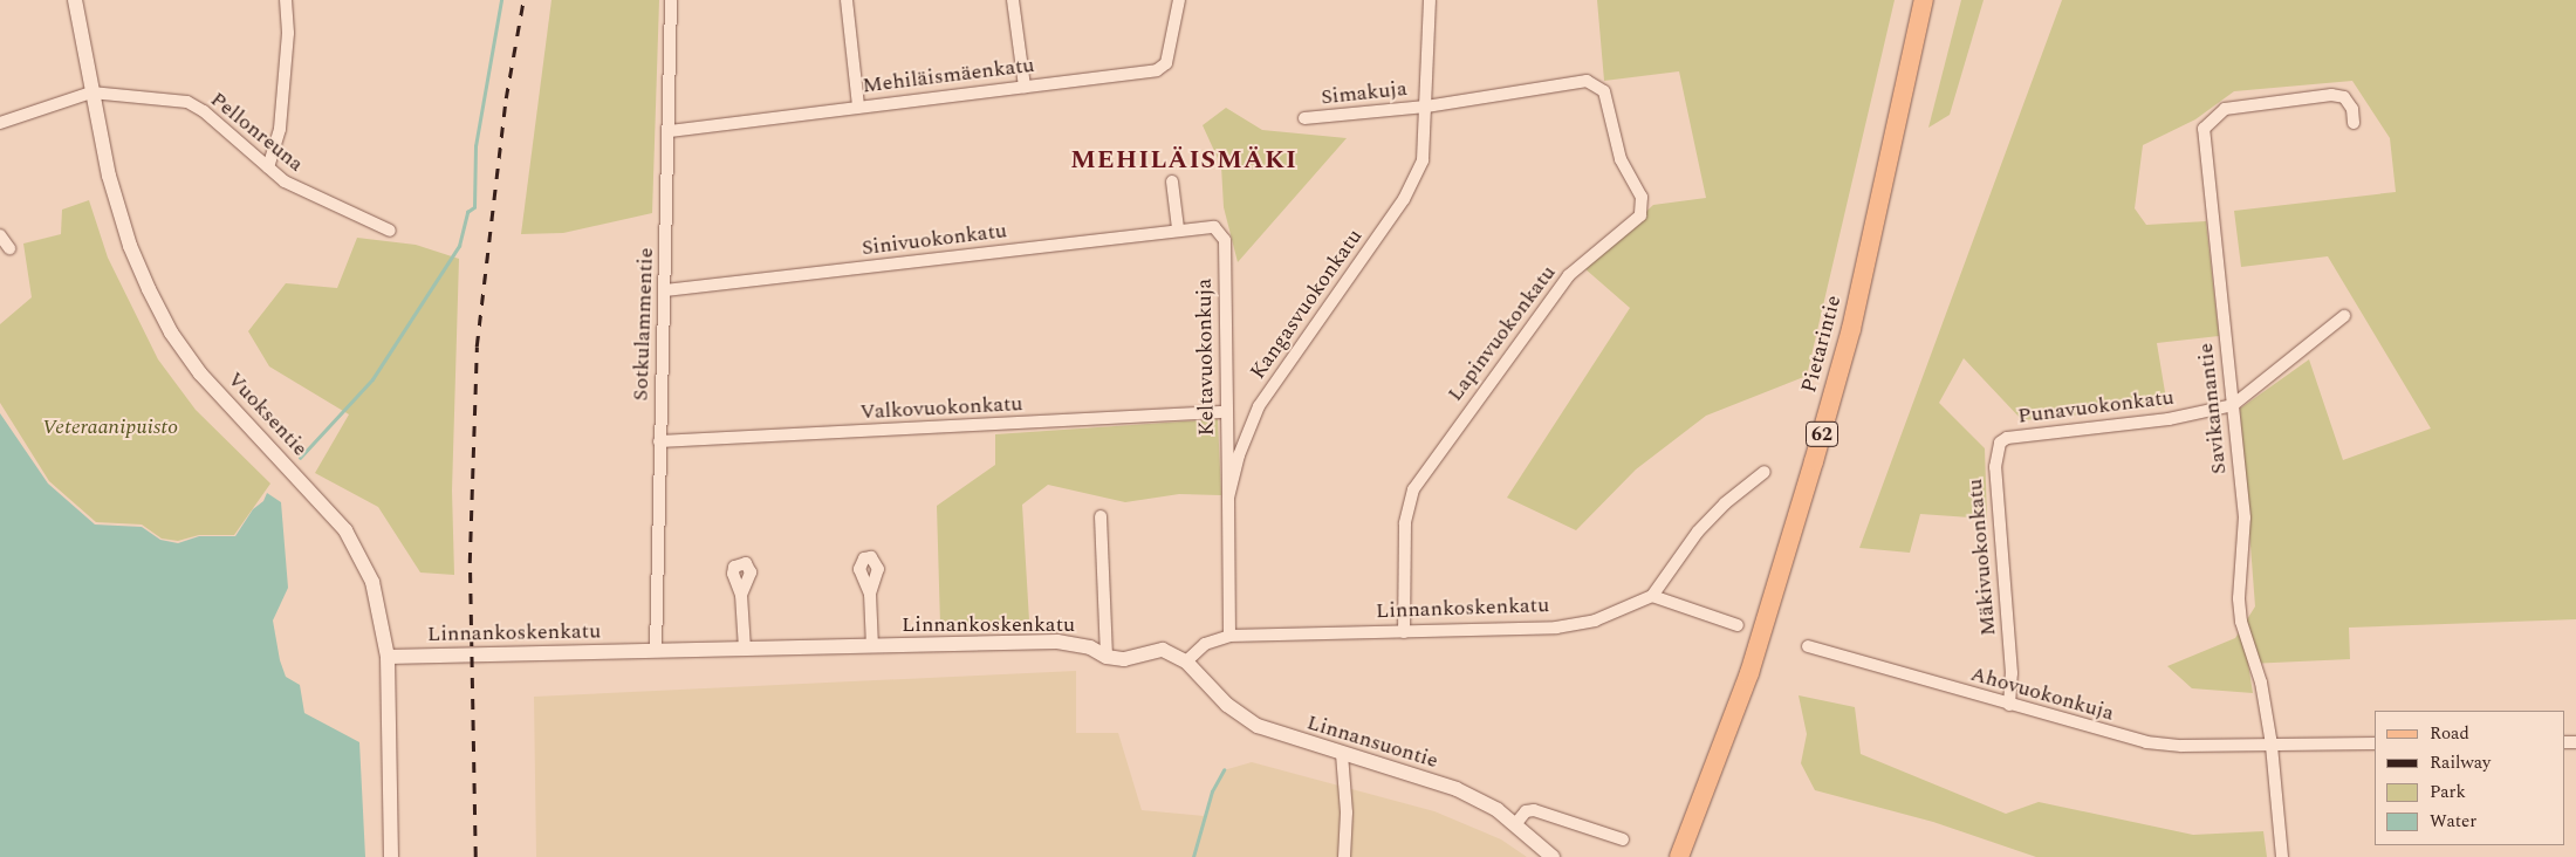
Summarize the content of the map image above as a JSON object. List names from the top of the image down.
{
  "streets": {
    "main road": ["Pietarintie", "62"],
    "street": [
      "Mehiläismäenkatu",
      "Simakuja",
      "Pellonreuna",
      "Sinivuokonkatu",
      "Kangasvuokonkatu",
      "Sotkulammentie",
      "Lapinvuokonkatu",
      "Keltavuokonkuja",
      "Punavuokonkatu",
      "Valkovuokonkatu",
      "Savikannantie",
      "Vuoksentie",
      "Mäkivuokonkatu",
      "Linnankoskenkatu",
      "Ahovuokonkuja",
      "Linnansuontie"
    ]
  },
  "crossings": [
    ["Mehiläismäenkatu", "Sotkulammentie"],
    ["Simakuja", "Kangasvuokonkatu"],
    ["Simakuja", "Lapinvuokonkatu"],
    ["Pellonreuna", "Vuoksentie"],
    ["Sinivuokonkatu", "Sotkulammentie"],
    ["Sinivuokonkatu", "Keltavuokonkuja"],
    ["Kangasvuokonkatu", "Lapinvuokonkatu"],
    ["Kangasvuokonkatu", "Keltavuokonkuja"],
    ["Kangasvuokonkatu", "Linnankoskenkatu"],
    ["Sotkulammentie", "Valkovuokonkatu"],
    ["Sotkulammentie", "Linnankoskenkatu"],
    ["Lapinvuokonkatu", "Linnankoskenkatu"],
    ["Keltavuokonkuja", "Valkovuokonkatu"],
    ["Punavuokonkatu", "Savikannantie"],
    ["Punavuokonkatu", "Mäkivuokonkatu"],
    ["Savikannantie", "Ahovuokonkuja"],
    ["Vuoksentie", "Linnankoskenkatu"],
    ["Mäkivuokonkatu", "Ahovuokonkuja"],
    ["Linnankoskenkatu", "Linnansuontie"]
  ],
  "districts": ["MEHILÄISMÄKI"],
  "parks": ["Veteraanipuisto"],
  "legend": [
    "Road",
    "Railway",
    "Park",
    "Water"
  ]
}
